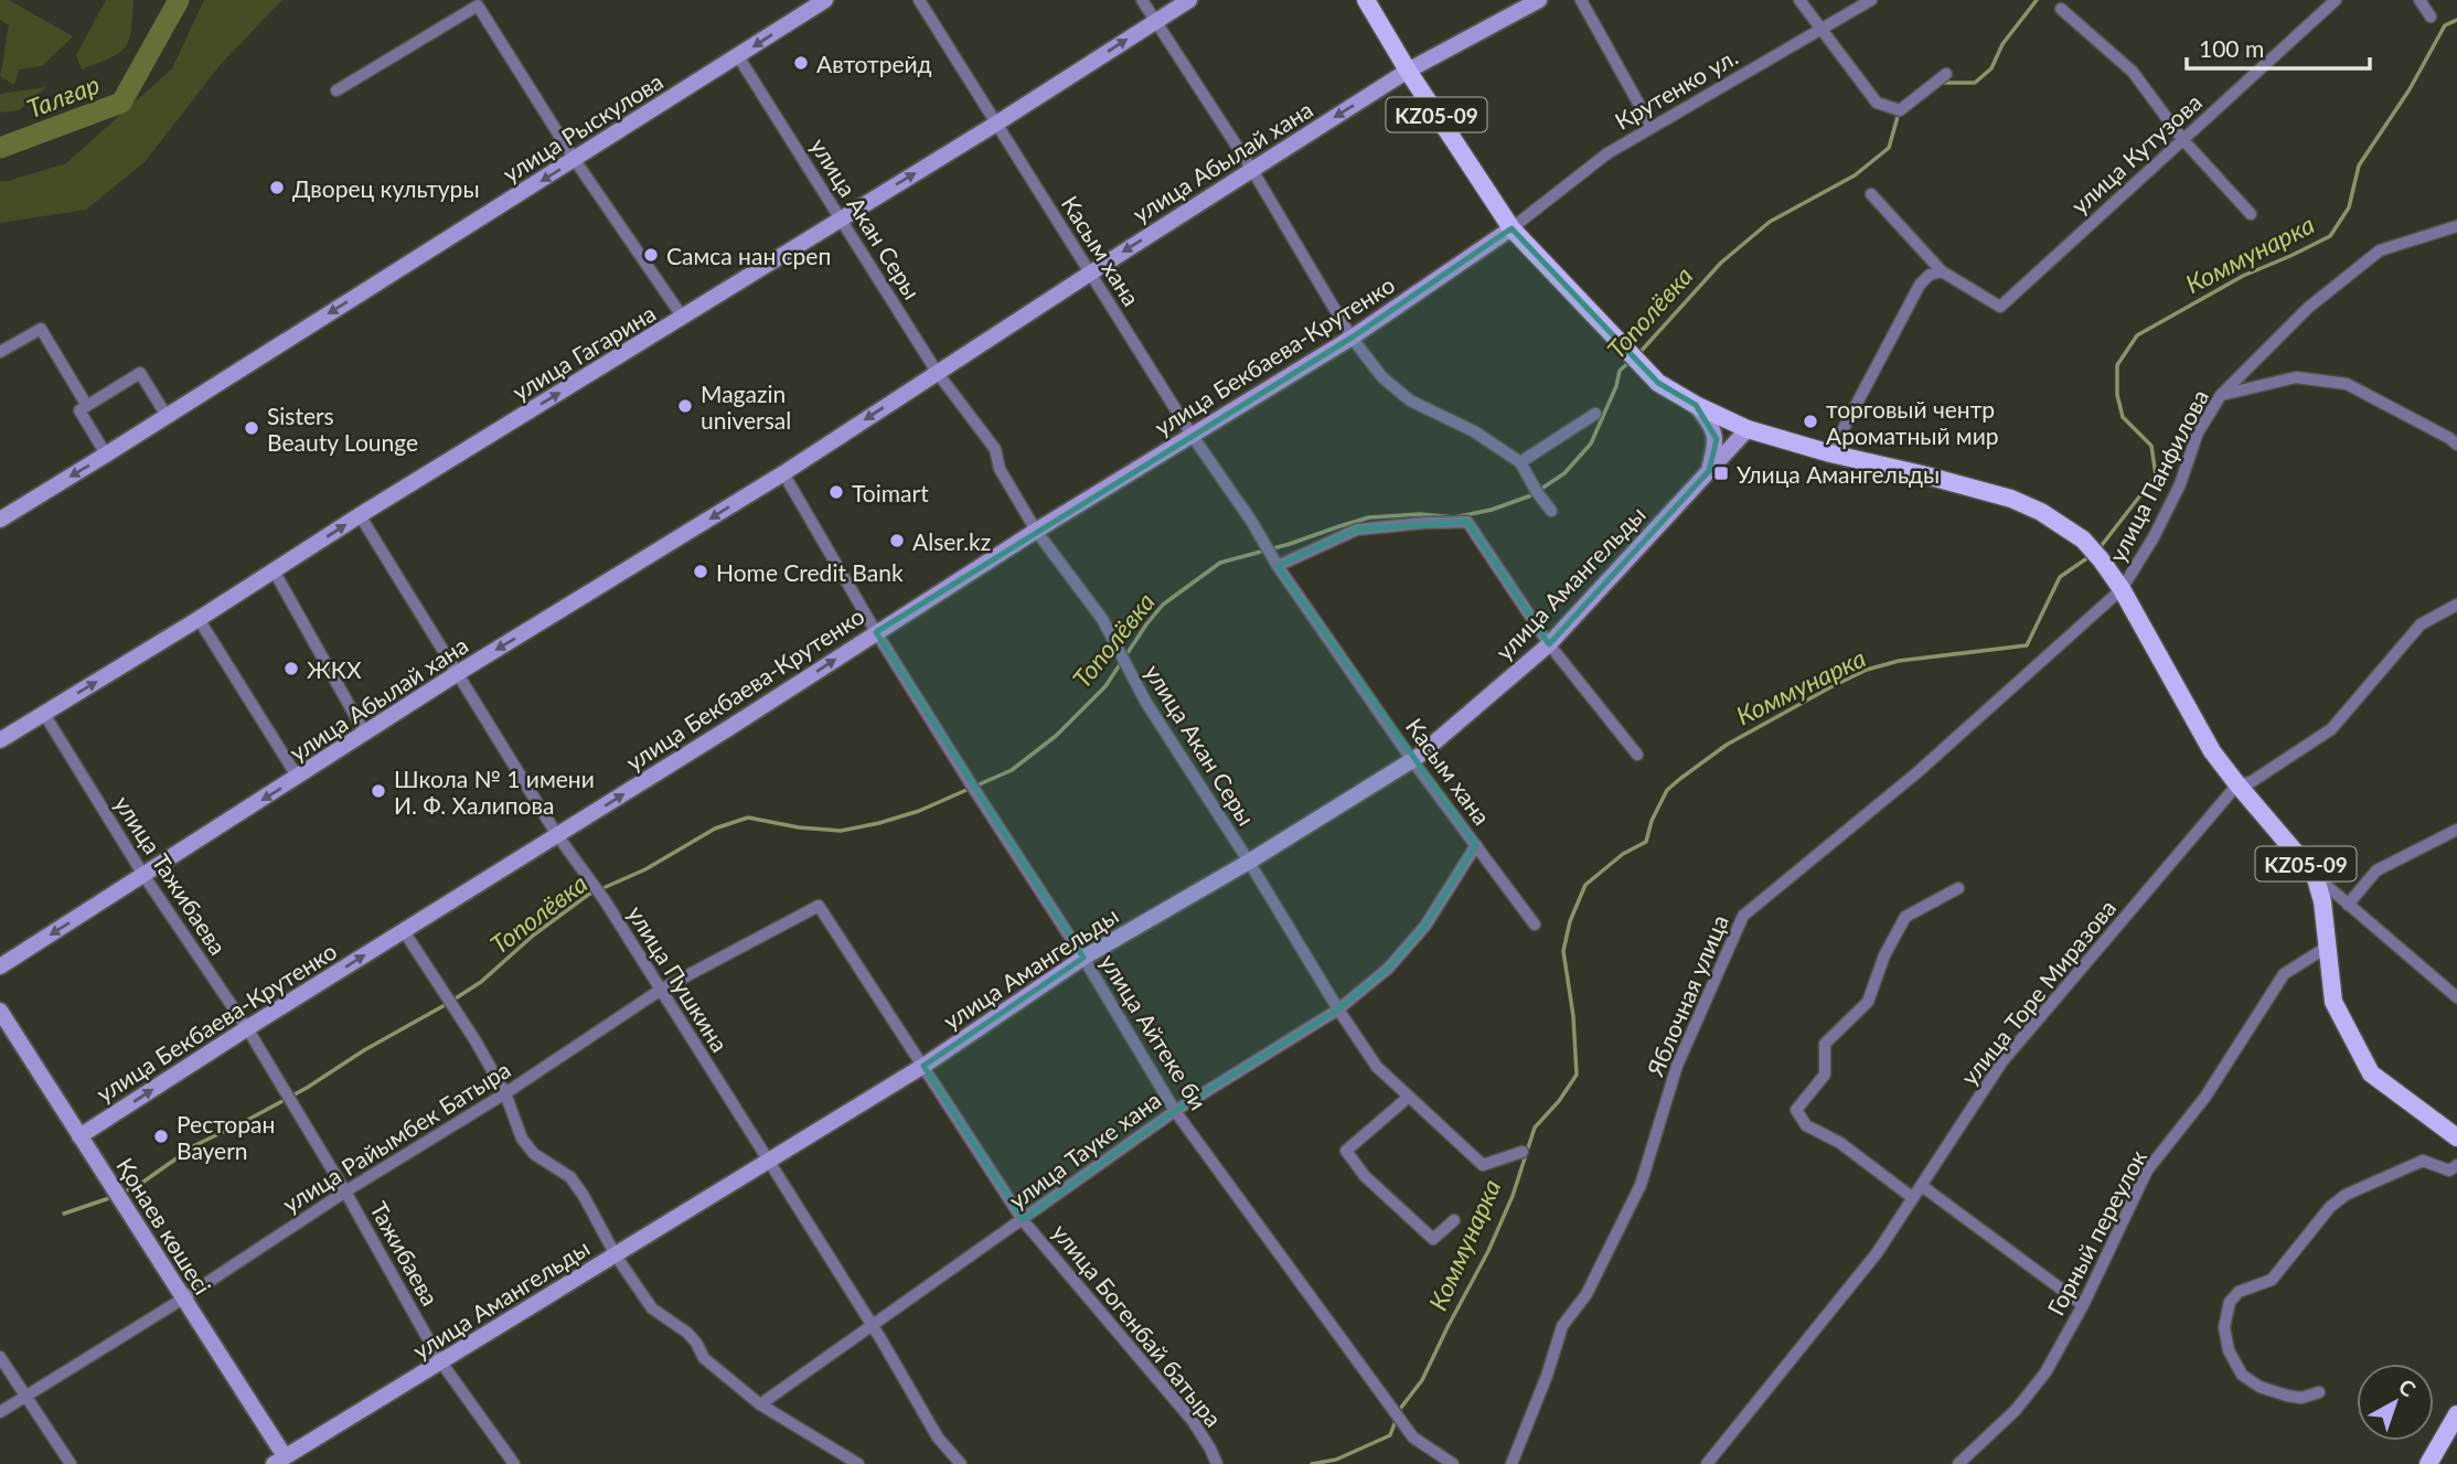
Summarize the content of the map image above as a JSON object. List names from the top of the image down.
{
  "streets": {
    "main road": ["KZ05-09"],
    "street": [
      "Крутенко ул.",
      "улица Рыскулова",
      "улица Кутузова",
      "улица Абылай хана",
      "улица Акан Серы",
      "Касым хана",
      "улица Гагарина",
      "улица Бекбаева-Крутенко",
      "улица Панфилова",
      "улица Амангельды",
      "улица Тажибаева",
      "улица Пушкина",
      "улица Торе Миразова",
      "Яблочная улица",
      "улица Айтеке би",
      "улица Райымбек Батыра",
      "улица Тауке хана",
      "Қонаев көшесі",
      "Горный переулок",
      "Тажибаева",
      "улица Богенбай батыра"
    ]
  },
  "crossings": [
    ["Крутенко ул.", "KZ05-09"],
    ["Крутенко ул.", "улица Бекбаева-Крутенко"],
    ["KZ05-09", "улица Абылай хана"],
    ["KZ05-09", "улица Бекбаева-Крутенко"],
    ["KZ05-09", "улица Панфилова"],
    ["KZ05-09", "улица Амангельды"],
    ["KZ05-09", "улица Торе Миразова"],
    ["KZ05-09", "Яблочная улица"],
    ["KZ05-09", "Горный переулок"],
    ["улица Рыскулова", "улица Акан Серы"],
    ["улица Абылай хана", "улица Акан Серы"],
    ["улица Абылай хана", "Касым хана"],
    ["улица Абылай хана", "улица Тажибаева"],
    ["улица Абылай хана", "улица Пушкина"],
    ["улица Абылай хана", "улица Айтеке би"],
    ["улица Акан Серы", "улица Гагарина"],
    ["улица Акан Серы", "улица Бекбаева-Крутенко"],
    ["улица Акан Серы", "улица Амангельды"],
    ["улица Акан Серы", "улица Тауке хана"],
    ["Касым хана", "улица Гагарина"],
    ["Касым хана", "улица Бекбаева-Крутенко"],
    ["Касым хана", "улица Амангельды"],
    ["Касым хана", "улица Тауке хана"],
    ["улица Гагарина", "улица Тажибаева"],
    ["улица Гагарина", "улица Пушкина"],
    ["улица Бекбаева-Крутенко", "улица Тажибаева"],
    ["улица Бекбаева-Крутенко", "улица Пушкина"],
    ["улица Бекбаева-Крутенко", "улица Айтеке би"],
    ["улица Бекбаева-Крутенко", "Қонаев көшесі"],
    ["улица Панфилова", "Яблочная улица"],
    ["улица Амангельды", "улица Пушкина"],
    ["улица Амангельды", "улица Айтеке би"],
    ["улица Амангельды", "Қонаев көшесі"],
    ["улица Амангельды", "Тажибаева"],
    ["улица Амангельды", "улица Богенбай батыра"],
    ["улица Тажибаева", "Тажибаева"],
    ["улица Пушкина", "улица Райымбек Батыра"],
    ["улица Пушкина", "улица Тауке хана"],
    ["улица Айтеке би", "улица Тауке хана"],
    ["улица Райымбек Батыра", "Қонаев көшесі"],
    ["улица Райымбек Батыра", "Тажибаева"],
    ["улица Райымбек Батыра", "улица Богенбай батыра"],
    ["улица Тауке хана", "улица Богенбай батыра"]
  ],
  "one_way": [
    "улица Рыскулова",
    "улица Абылай хана",
    "улица Гагарина",
    "улица Бекбаева-Крутенко"
  ],
  "water": ["Талғар", "Коммунарка", "Тополёвка"],
  "places": {
    "other": [
      "Автотрейд",
      "Дворец культуры",
      "Самса нан среп",
      "Magazin universal",
      "торговый чентр Ароматный мир",
      "Sisters Beauty Lounge",
      "Toimart",
      "Alser.kz",
      "Home Credit Bank",
      "ЖКХ",
      "Школа № 1 имени И. Ф. Халипова",
      "Ресторан Bayern"
    ],
    "transit": ["Улица Амангельды"]
  },
  "scale_bar": "100 m",
  "north": "top right"
}
